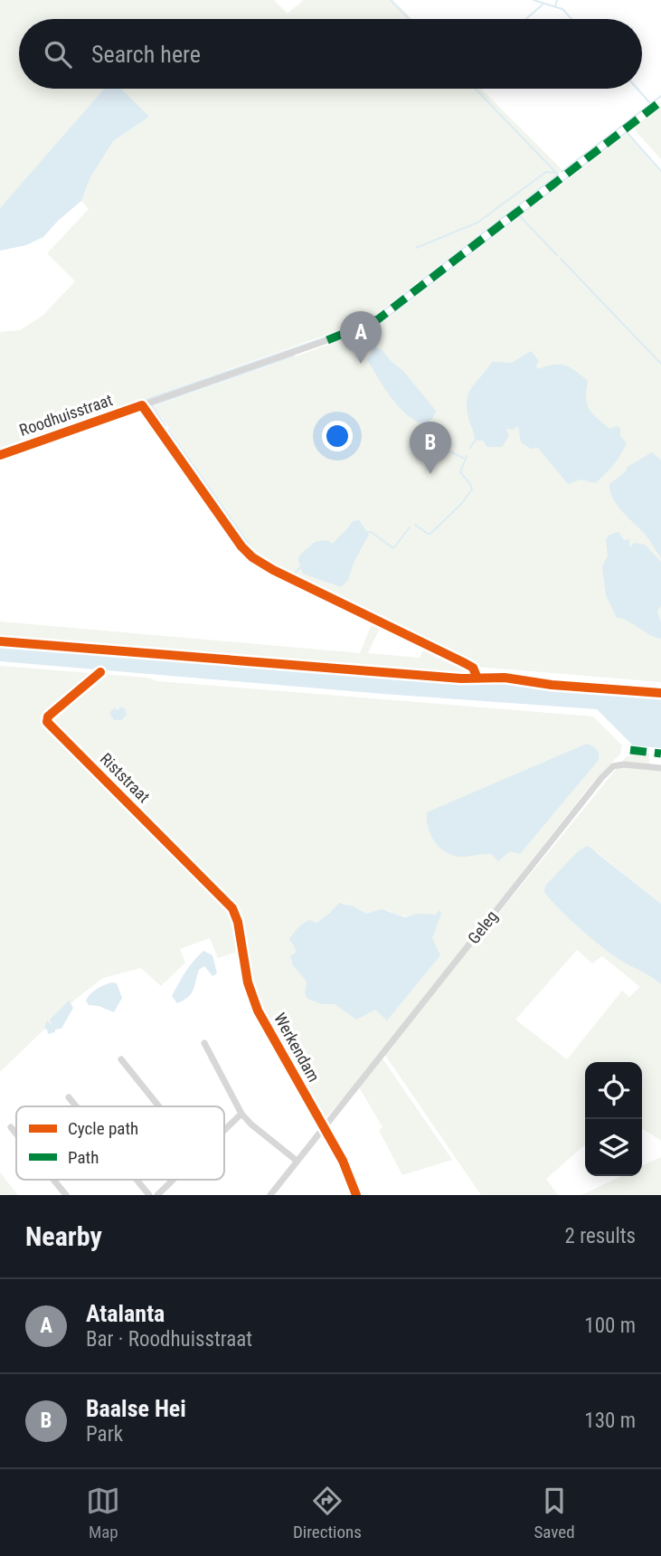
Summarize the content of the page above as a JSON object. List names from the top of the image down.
{
  "streets": {
    "street": [
      "Roodhuisstraat",
      "Riststraat",
      "Geleg",
      "Werkendam"
    ]
  },
  "crossings": [
    ["Riststraat", "Werkendam"],
    ["Geleg", "Werkendam"]
  ],
  "legend": ["Cycle path", "Path"],
  "page": {
    "search": "Search here",
    "pins": ["A", "B"],
    "heading": ["Nearby", "2 results"],
    "list": [
      {
        "mark": "A",
        "name": "Atalanta",
        "note": "Bar · Roodhuisstraat",
        "value": "100 m"
      },
      {
        "mark": "B",
        "name": "Baalse Hei",
        "note": "Park",
        "value": "130 m"
      }
    ],
    "nav": ["Map", "Directions", "Saved"]
  }
}
